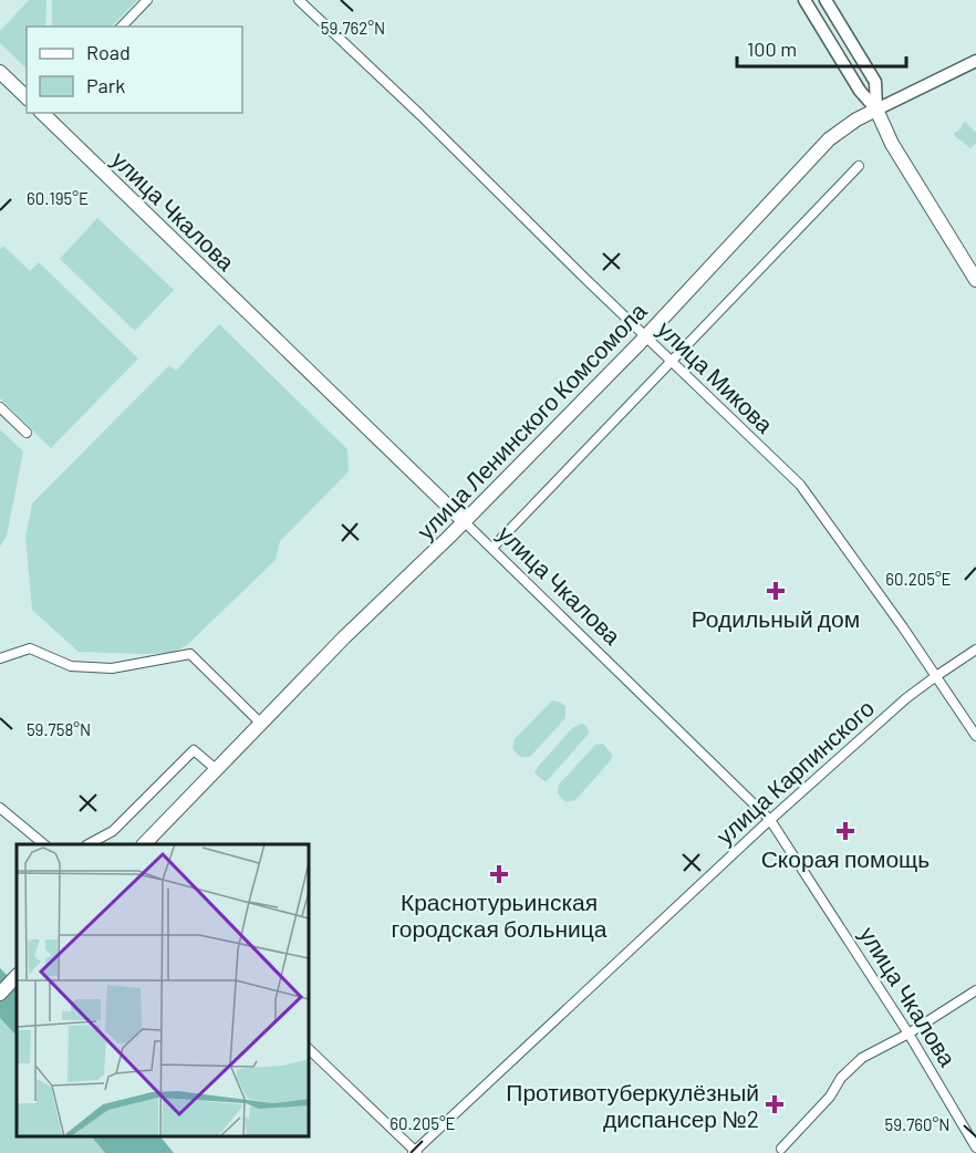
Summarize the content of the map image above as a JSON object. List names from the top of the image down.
{
  "streets": {
    "main road": ["улица Чкалова", "улица Ленинского Комсомола"],
    "street": ["улица Микова", "улица Карпинского"]
  },
  "crossings": [
    ["улица Чкалова", "улица Ленинского Комсомола"],
    ["улица Чкалова", "улица Карпинского"],
    ["улица Микова", "улица Ленинского Комсомола"],
    ["улица Микова", "улица Карпинского"]
  ],
  "places": {
    "health": [
      "Родильный дом",
      "Скорая помощь",
      "Краснотурьинская городская больница",
      "Противотуберкулёзный диспансер №2"
    ]
  },
  "legend": ["Road", "Park"],
  "scale_bar": "100 m",
  "coordinates": [
    "59.762°N",
    "60.195°E",
    "60.205°E",
    "59.758°N",
    "59.760°N"
  ]
}
